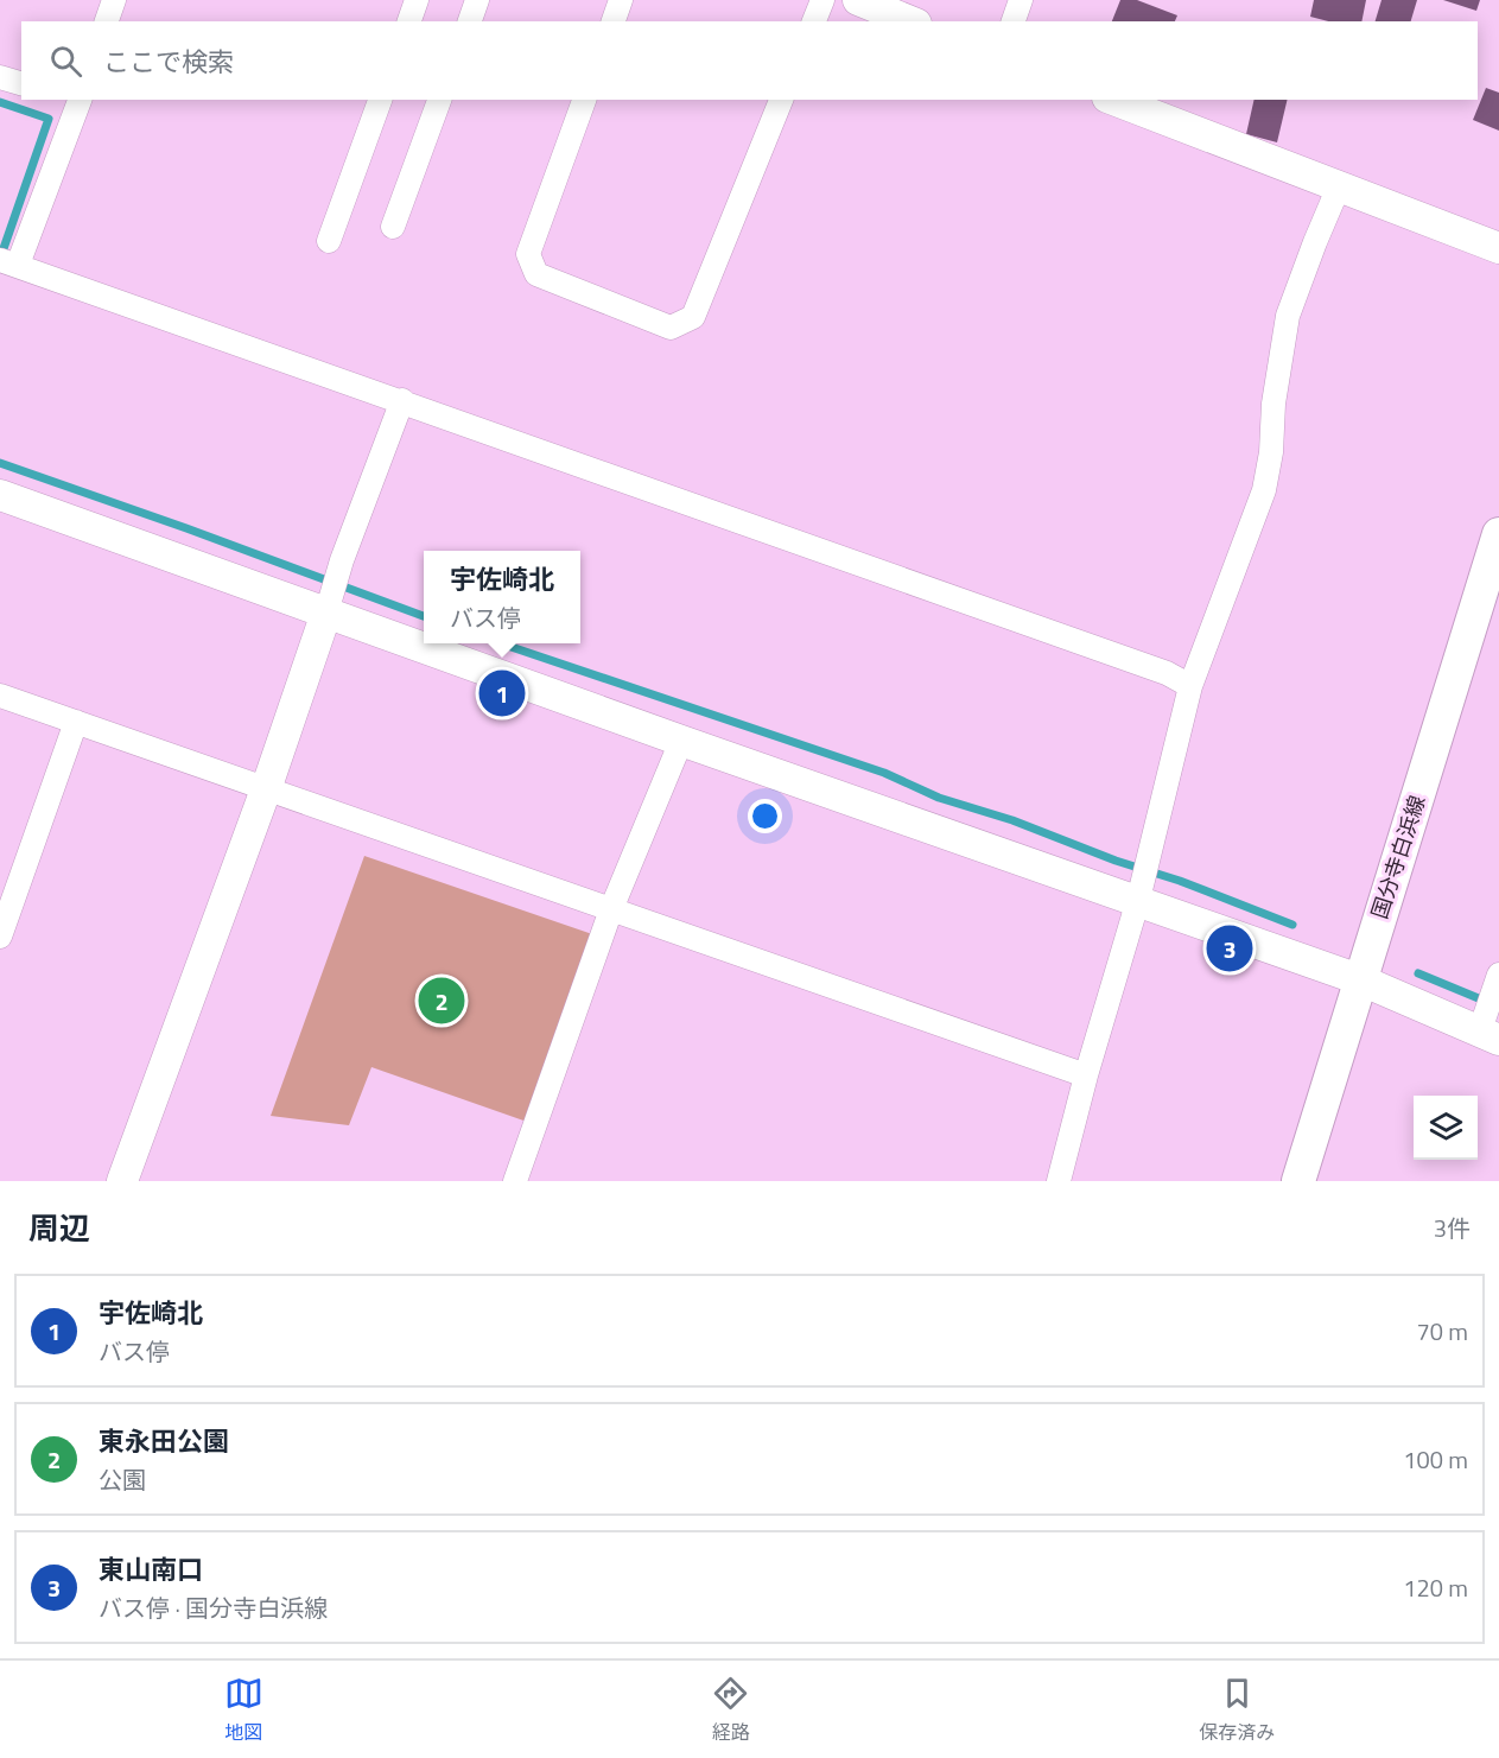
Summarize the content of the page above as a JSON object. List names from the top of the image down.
{
  "streets": {
    "main road": ["国分寺白浜線"]
  },
  "page": {
    "search": "ここで検索",
    "popup": ["宇佐崎北", "バス停"],
    "pins": ["1", "3", "2"],
    "heading": ["周辺", "3件"],
    "list": [
      {
        "mark": "1",
        "name": "宇佐崎北",
        "note": "バス停",
        "value": "70 m"
      },
      {
        "mark": "2",
        "name": "東永田公園",
        "note": "公園",
        "value": "100 m"
      },
      {
        "mark": "3",
        "name": "東山南口",
        "note": "バス停 · 国分寺白浜線",
        "value": "120 m"
      }
    ],
    "nav": ["地図", "経路", "保存済み"]
  }
}
